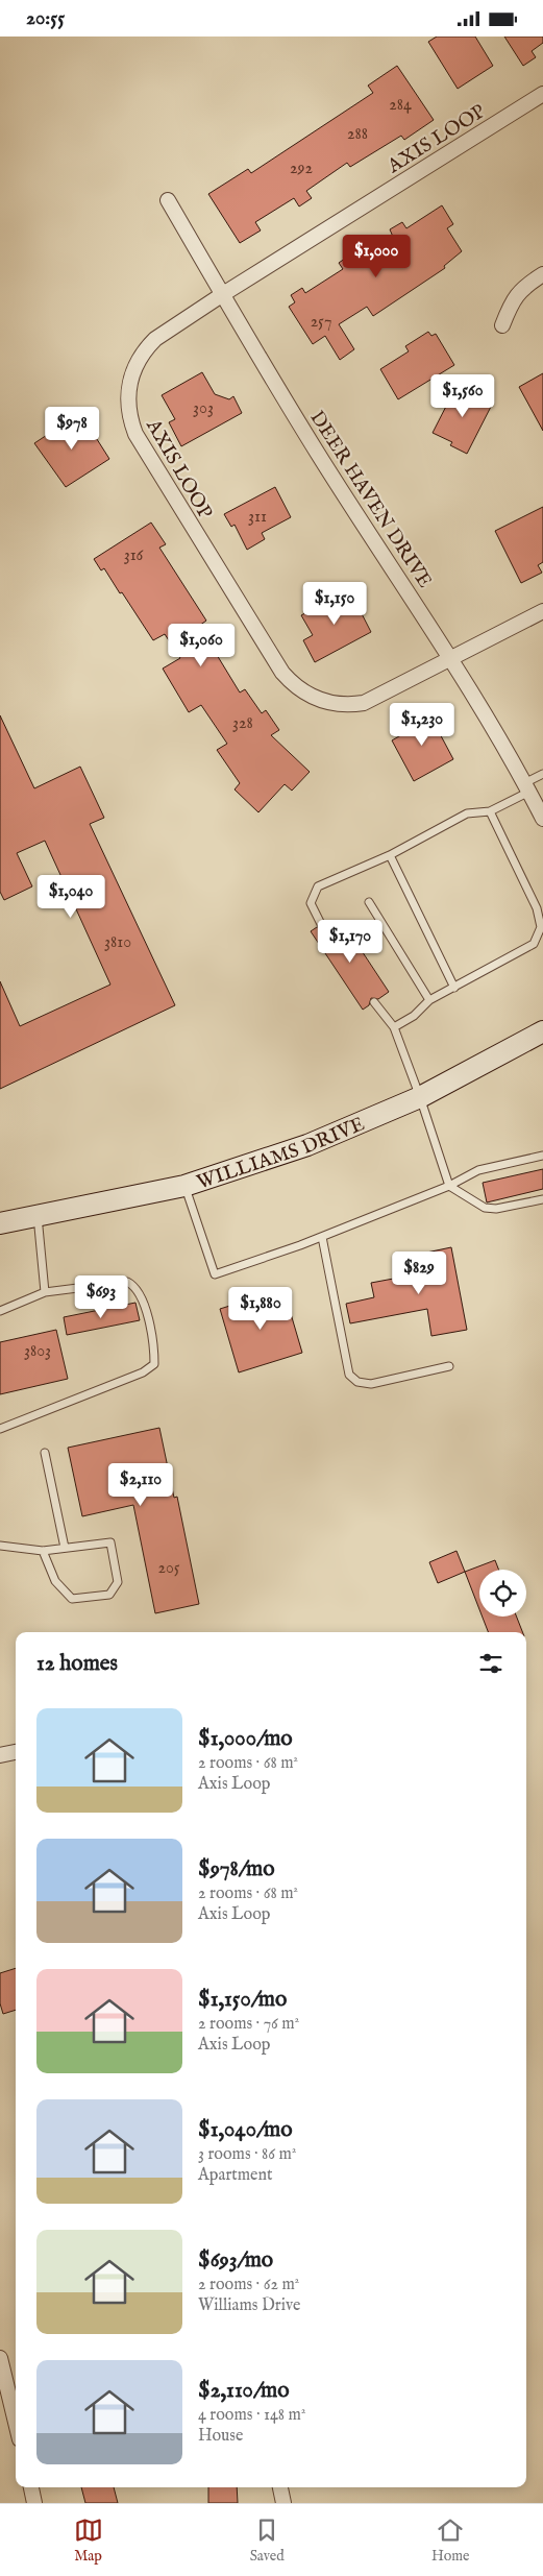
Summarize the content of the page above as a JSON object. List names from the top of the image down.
{
  "streets": {
    "main road": ["WILLIAMS DRIVE"],
    "street": ["AXIS LOOP", "DEER HAVEN DRIVE"]
  },
  "crossings": [
    ["AXIS LOOP", "DEER HAVEN DRIVE"]
  ],
  "house_numbers": [
    "284",
    "288",
    "292",
    "257",
    "303",
    "311",
    "316",
    "328",
    "3810",
    "3803",
    "205"
  ],
  "page": {
    "status": "20:55",
    "price": [
      "$1,000",
      "$1,560",
      "$978",
      "$1,150",
      "$1,060",
      "$1,230",
      "$1,040",
      "$1,170",
      "$829",
      "$693",
      "$1,880",
      "$2,110"
    ],
    "heading": "12 homes",
    "list": [
      {
        "name": "$1,000/mo",
        "note": "2 rooms · 68 m² · Axis Loop"
      },
      {
        "name": "$978/mo",
        "note": "2 rooms · 68 m² · Axis Loop"
      },
      {
        "name": "$1,150/mo",
        "note": "2 rooms · 76 m² · Axis Loop"
      },
      {
        "name": "$1,040/mo",
        "note": "3 rooms · 86 m² · Apartment"
      },
      {
        "name": "$693/mo",
        "note": "2 rooms · 62 m² · Williams Drive"
      },
      {
        "name": "$2,110/mo",
        "note": "4 rooms · 148 m² · House"
      }
    ],
    "tabs": ["Map", "Saved", "Home"]
  }
}
